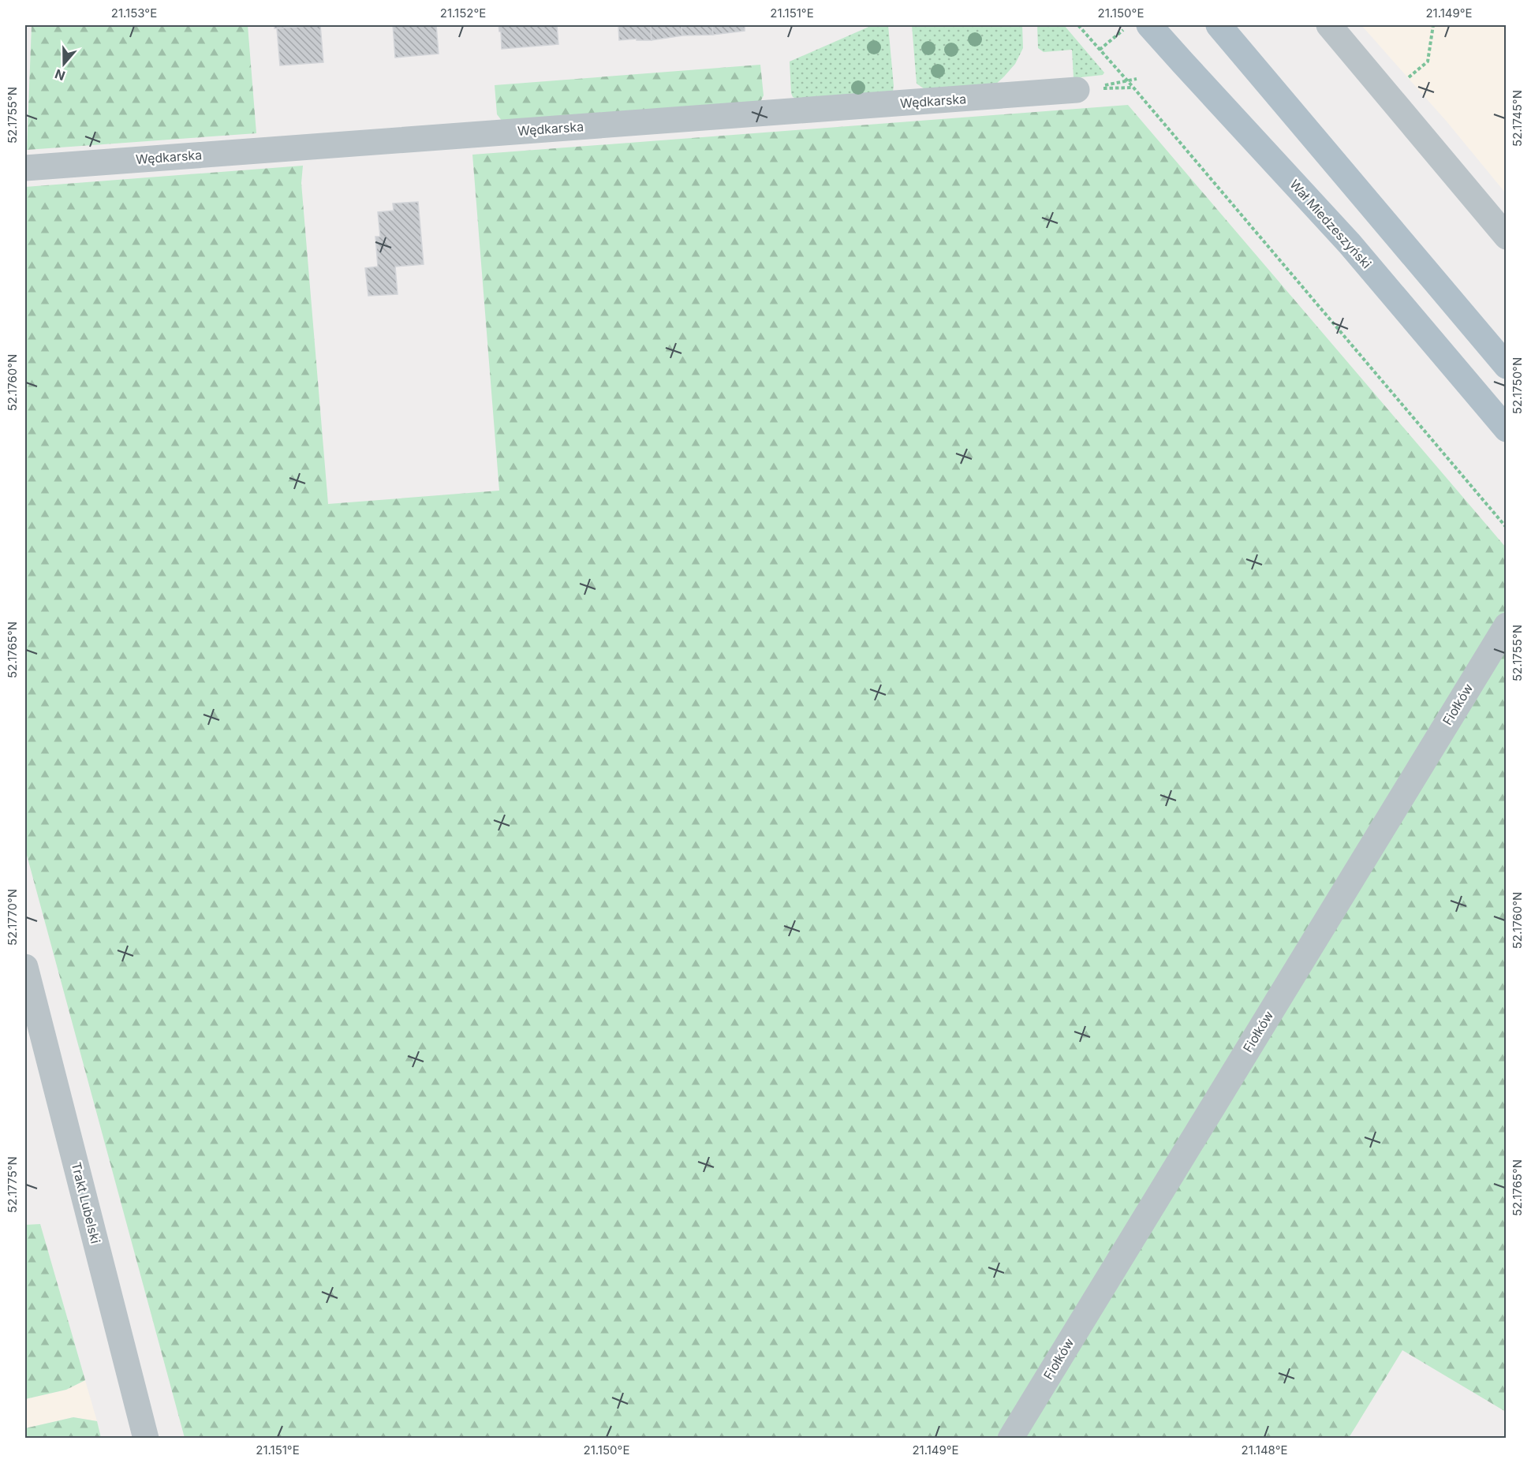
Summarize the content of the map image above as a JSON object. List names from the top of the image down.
{
  "streets": {
    "main road": ["Wał Miedzeszyński"],
    "street": ["Wędkarska", "Fiołków", "Trakt Lubelski"]
  },
  "north": "bottom",
  "coordinates": [
    "21.153°E",
    "21.152°E",
    "21.151°E",
    "21.150°E",
    "21.149°E",
    "52.1755°N",
    "52.1745°N",
    "52.1760°N",
    "52.1750°N",
    "52.1765°N",
    "52.1770°N",
    "52.1775°N",
    "21.148°E"
  ]
}
